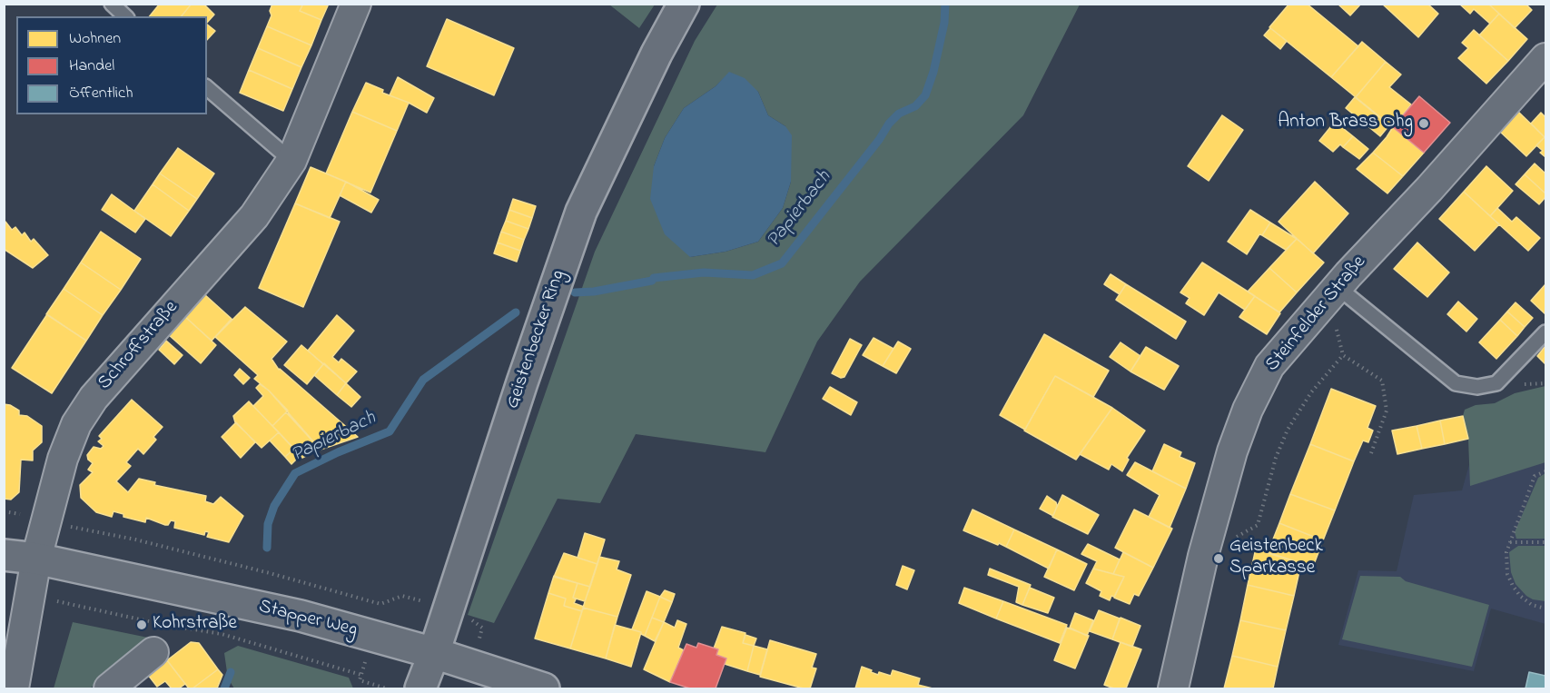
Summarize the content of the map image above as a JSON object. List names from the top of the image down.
{
  "streets": {
    "main road": ["Geistenbecker Ring", "Stapper Weg"],
    "street": ["Steinfelder Straße", "Schroffstraße"]
  },
  "crossings": [
    ["Geistenbecker Ring", "Stapper Weg"],
    ["Schroffstraße", "Stapper Weg"]
  ],
  "water": ["Papierbach"],
  "places": ["Anton Brass Ohg", "Geistenbeck Sparkasse", "Kohrstraße"],
  "legend": ["Wohnen", "Handel", "Öffentlich"]
}
